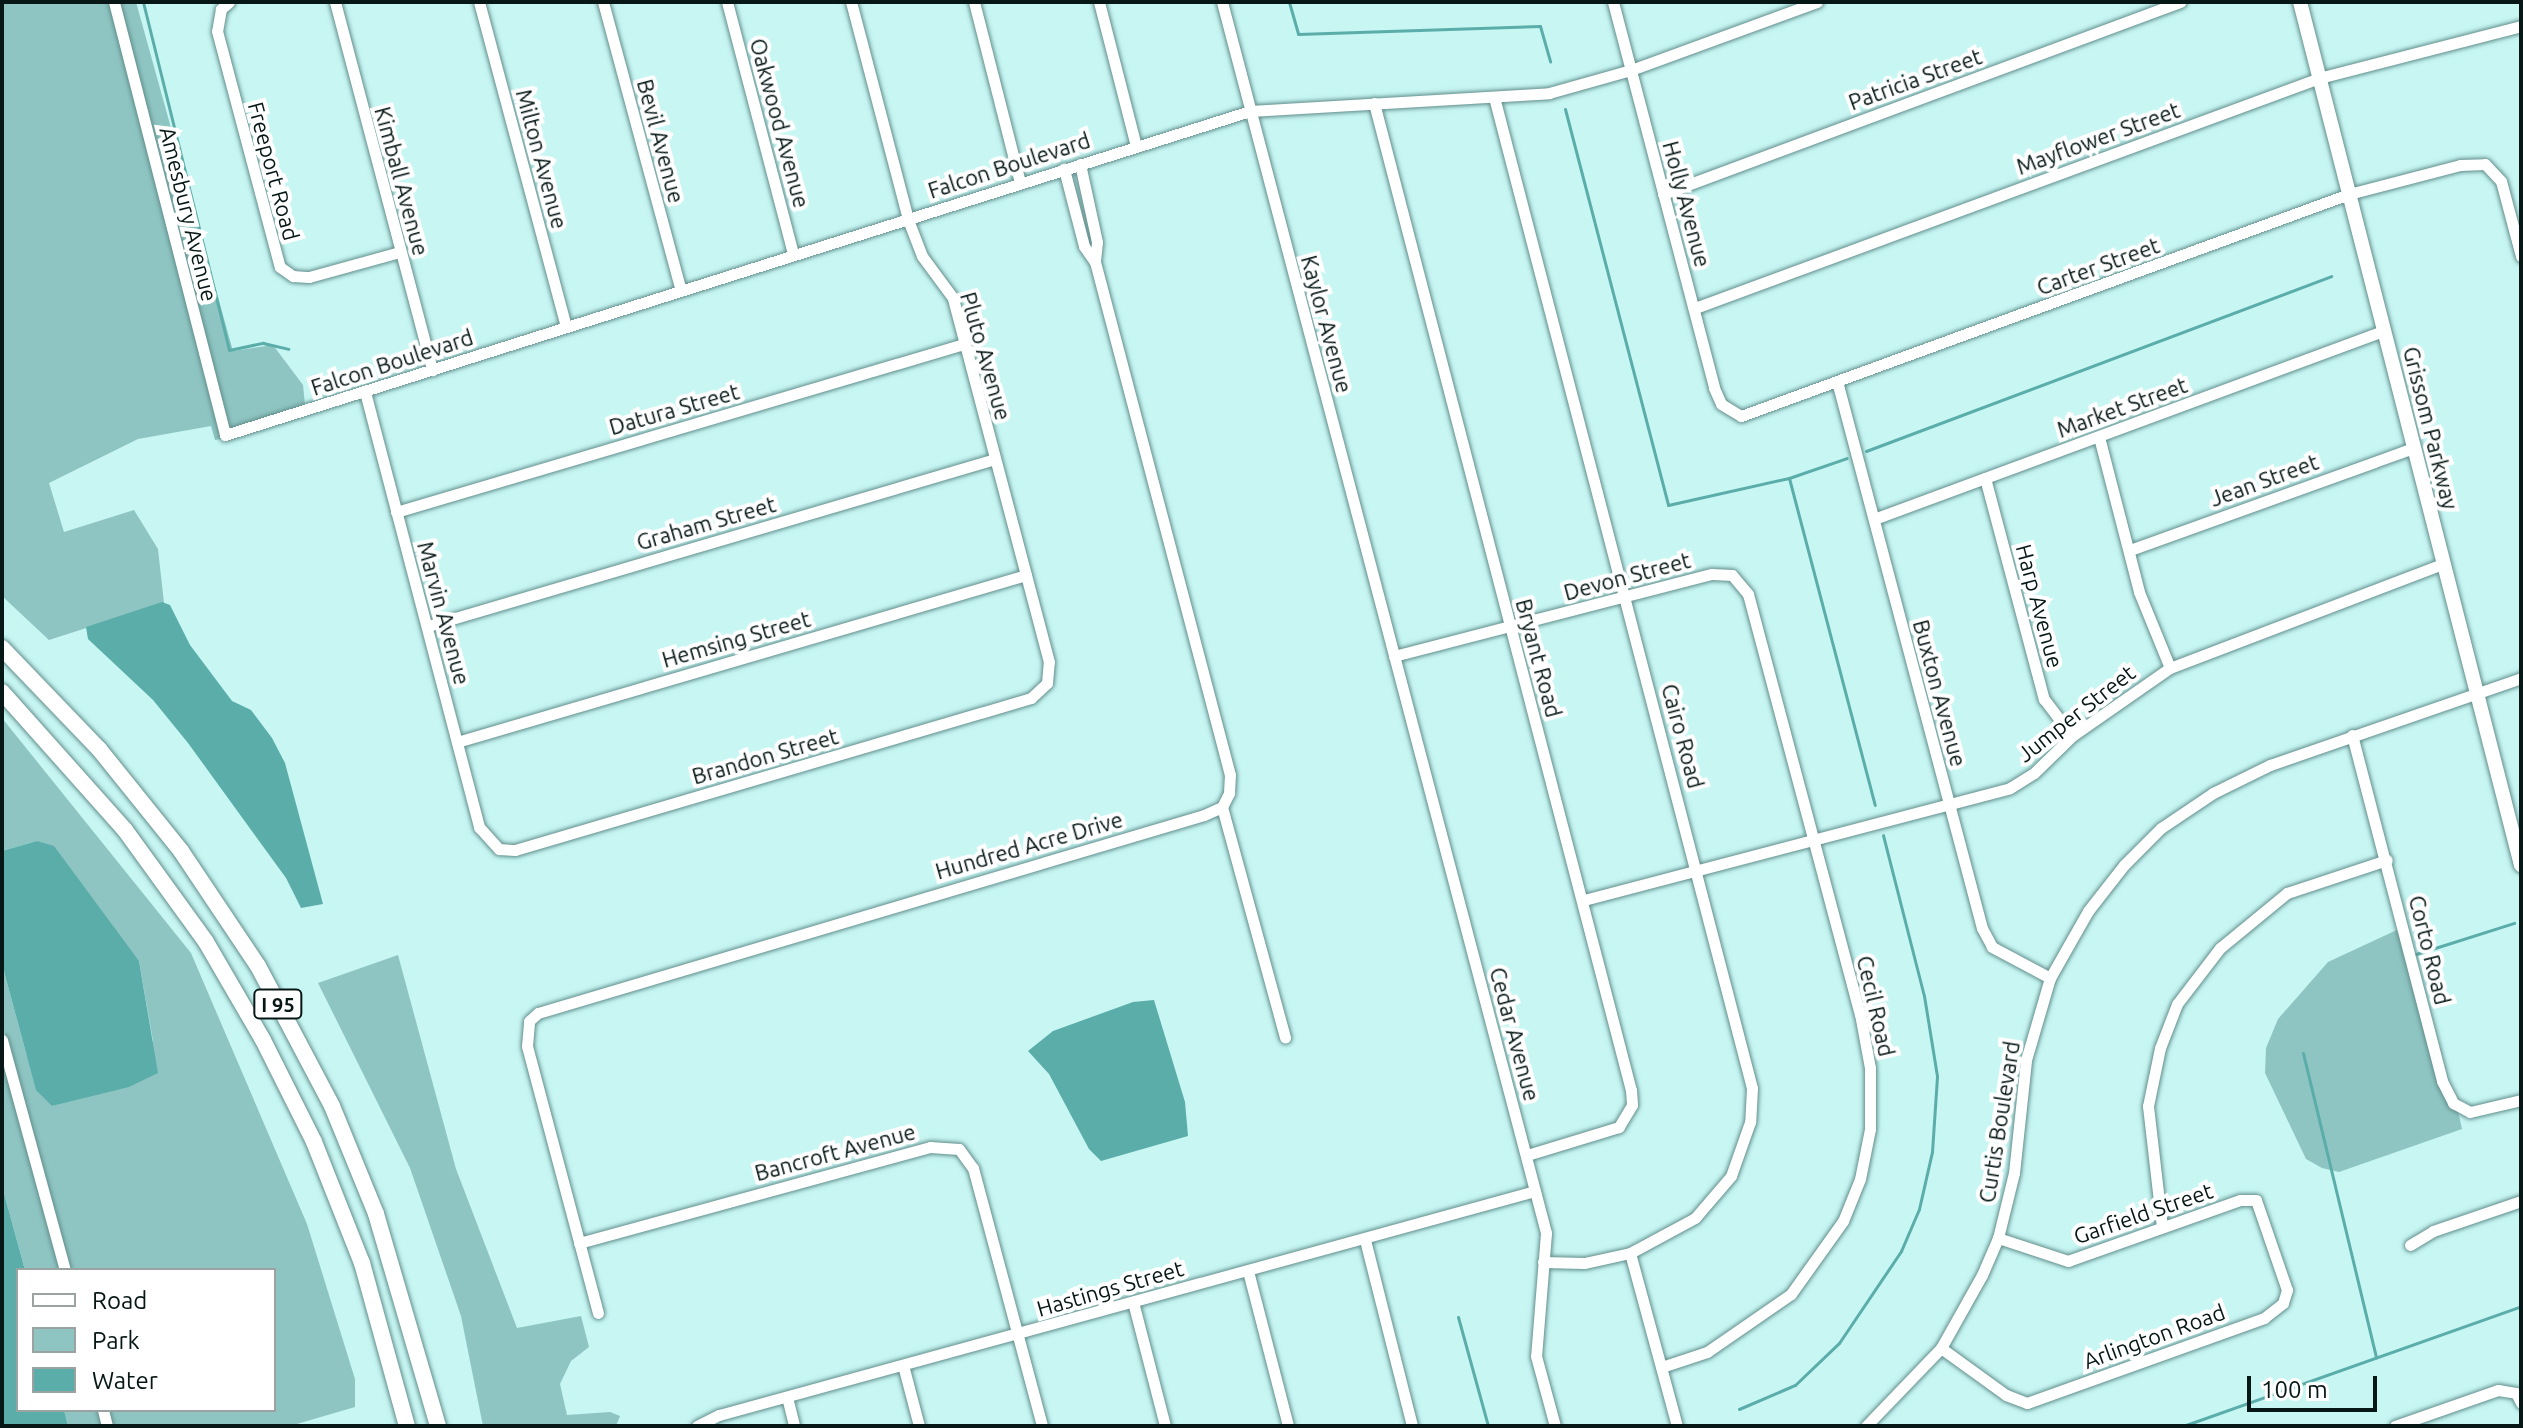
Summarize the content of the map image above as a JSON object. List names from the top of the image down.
{
  "streets": {
    "highway": ["I 95"],
    "main road": ["Grissom Parkway"],
    "street": [
      "Patricia Street",
      "Oakwood Avenue",
      "Mayflower Street",
      "Bevil Avenue",
      "Milton Avenue",
      "Falcon Boulevard",
      "Freeport Road",
      "Kimball Avenue",
      "Holly Avenue",
      "Amesbury Avenue",
      "Carter Street",
      "Kaylor Avenue",
      "Pluto Avenue",
      "Market Street",
      "Datura Street",
      "Jean Street",
      "Graham Street",
      "Devon Street",
      "Harp Avenue",
      "Marvin Avenue",
      "Hemsing Street",
      "Bryant Road",
      "Buxton Avenue",
      "Jumper Street",
      "Cairo Road",
      "Brandon Street",
      "Hundred Acre Drive",
      "Corto Road",
      "Cecil Road",
      "Cedar Avenue",
      "Curtis Boulevard",
      "Bancroft Avenue",
      "Garfield Street",
      "Hastings Street",
      "Arlington Road"
    ]
  },
  "crossings": [
    ["Patricia Street", "Holly Avenue"],
    ["Oakwood Avenue", "Falcon Boulevard"],
    ["Mayflower Street", "Holly Avenue"],
    ["Mayflower Street", "Grissom Parkway"],
    ["Bevil Avenue", "Falcon Boulevard"],
    ["Milton Avenue", "Falcon Boulevard"],
    ["Falcon Boulevard", "Kimball Avenue"],
    ["Falcon Boulevard", "Holly Avenue"],
    ["Falcon Boulevard", "Amesbury Avenue"],
    ["Falcon Boulevard", "Kaylor Avenue"],
    ["Falcon Boulevard", "Pluto Avenue"],
    ["Falcon Boulevard", "Marvin Avenue"],
    ["Falcon Boulevard", "Bryant Road"],
    ["Falcon Boulevard", "Cairo Road"],
    ["Freeport Road", "Kimball Avenue"],
    ["Holly Avenue", "Carter Street"],
    ["Carter Street", "Grissom Parkway"],
    ["Carter Street", "Buxton Avenue"],
    ["Kaylor Avenue", "Devon Street"],
    ["Kaylor Avenue", "Cedar Avenue"],
    ["Pluto Avenue", "Datura Street"],
    ["Pluto Avenue", "Graham Street"],
    ["Pluto Avenue", "Hemsing Street"],
    ["Pluto Avenue", "Brandon Street"],
    ["Market Street", "Grissom Parkway"],
    ["Market Street", "Harp Avenue"],
    ["Market Street", "Buxton Avenue"],
    ["Datura Street", "Marvin Avenue"],
    ["Grissom Parkway", "Jean Street"],
    ["Grissom Parkway", "Jumper Street"],
    ["Grissom Parkway", "Curtis Boulevard"],
    ["Graham Street", "Marvin Avenue"],
    ["Devon Street", "Bryant Road"],
    ["Devon Street", "Cairo Road"],
    ["Devon Street", "Cecil Road"],
    ["Devon Street", "Cedar Avenue"],
    ["Harp Avenue", "Jumper Street"],
    ["Marvin Avenue", "Hemsing Street"],
    ["Marvin Avenue", "Brandon Street"],
    ["Bryant Road", "Jumper Street"],
    ["Bryant Road", "Cedar Avenue"],
    ["Buxton Avenue", "Jumper Street"],
    ["Buxton Avenue", "Curtis Boulevard"],
    ["Jumper Street", "Cairo Road"],
    ["Jumper Street", "Cecil Road"],
    ["Cairo Road", "Cedar Avenue"],
    ["Hundred Acre Drive", "Bancroft Avenue"],
    ["Corto Road", "Curtis Boulevard"],
    ["Cedar Avenue", "Hastings Street"],
    ["Curtis Boulevard", "Garfield Street"],
    ["Curtis Boulevard", "Arlington Road"],
    ["Bancroft Avenue", "Hastings Street"],
    ["Garfield Street", "Arlington Road"]
  ],
  "legend": ["Road", "Park", "Water"],
  "scale_bar": "100 m"
}
